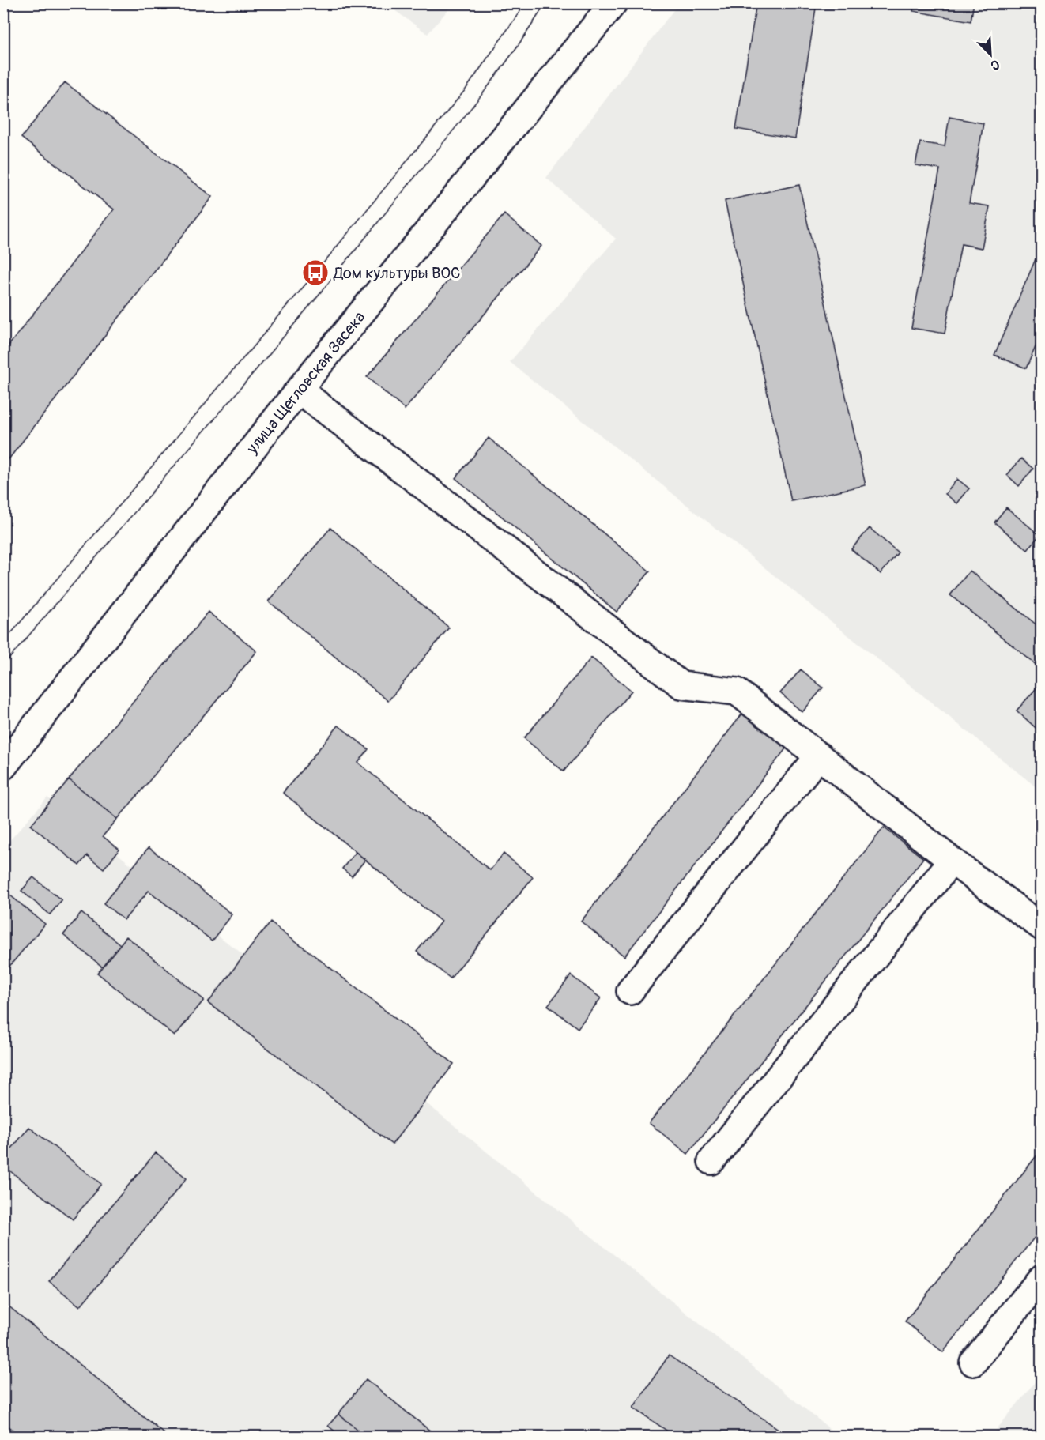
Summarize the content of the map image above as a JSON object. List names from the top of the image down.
{
  "streets": {
    "street": ["улица Щегловская Засека"]
  },
  "places": {
    "bus stop": ["Дом культуры ВОС"]
  },
  "north": "bottom right"
}
